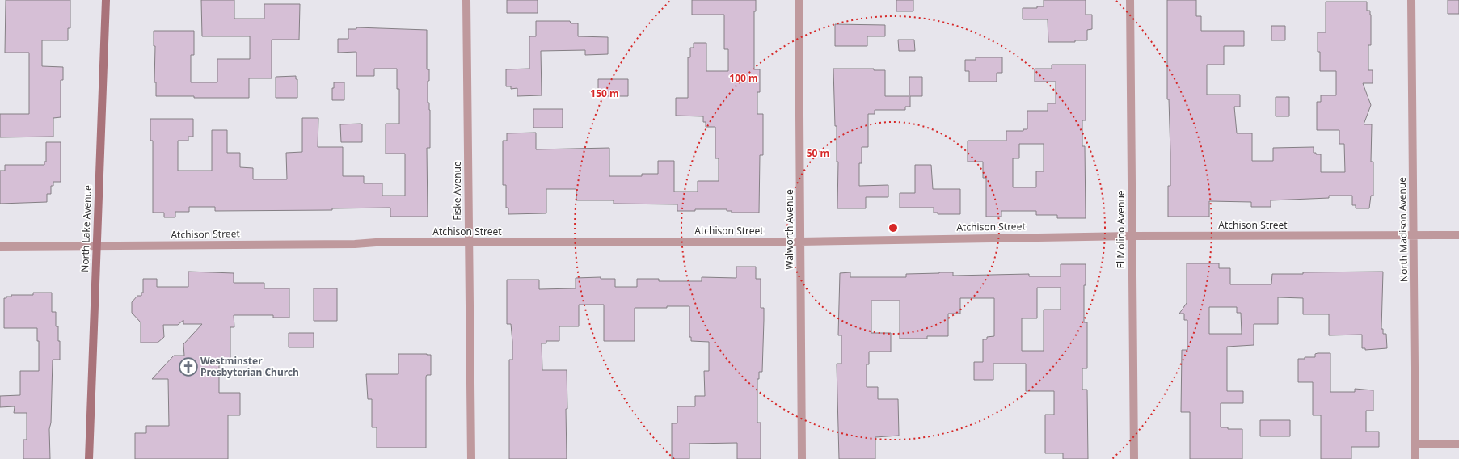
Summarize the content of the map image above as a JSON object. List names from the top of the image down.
{
  "streets": {
    "main road": ["North Lake Avenue"],
    "street": [
      "Fiske Avenue",
      "Atchison Street",
      "Walworth Avenue",
      "El Molino Avenue",
      "North Madison Avenue"
    ]
  },
  "crossings": [
    ["Fiske Avenue", "Atchison Street"],
    ["Atchison Street", "North Lake Avenue"],
    ["Atchison Street", "Walworth Avenue"],
    ["Atchison Street", "El Molino Avenue"],
    ["Atchison Street", "North Madison Avenue"]
  ],
  "places": {
    "church": ["Westminster Presbyterian Church"]
  },
  "rings": ["100 m", "150 m", "50 m"]
}
